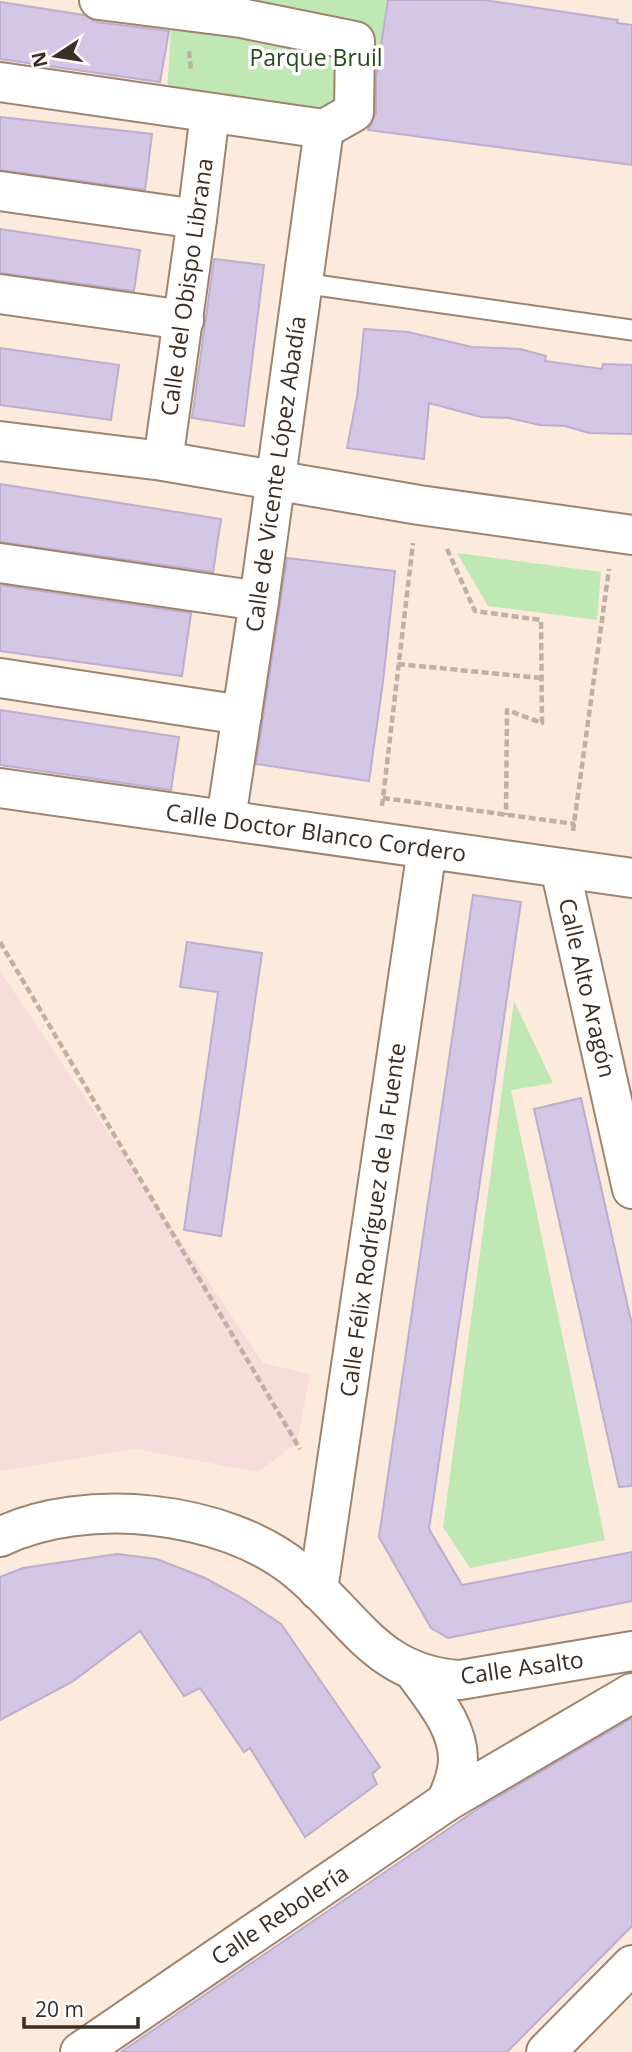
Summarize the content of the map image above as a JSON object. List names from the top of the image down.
{
  "streets": {
    "street": [
      "Calle del Obispo Librana",
      "Calle de Vicente López Abadía",
      "Calle Doctor Blanco Cordero",
      "Calle Alto Aragón",
      "Calle Félix Rodríguez de la Fuente",
      "Calle Asalto",
      "Calle Rebolería"
    ]
  },
  "crossings": [
    ["Calle de Vicente López Abadía", "Calle Doctor Blanco Cordero"],
    ["Calle Doctor Blanco Cordero", "Calle Alto Aragón"],
    ["Calle Doctor Blanco Cordero", "Calle Félix Rodríguez de la Fuente"],
    ["Calle Félix Rodríguez de la Fuente", "Calle Asalto"]
  ],
  "parks": ["Parque Bruil"],
  "scale_bar": "20 m",
  "north": "left"
}
